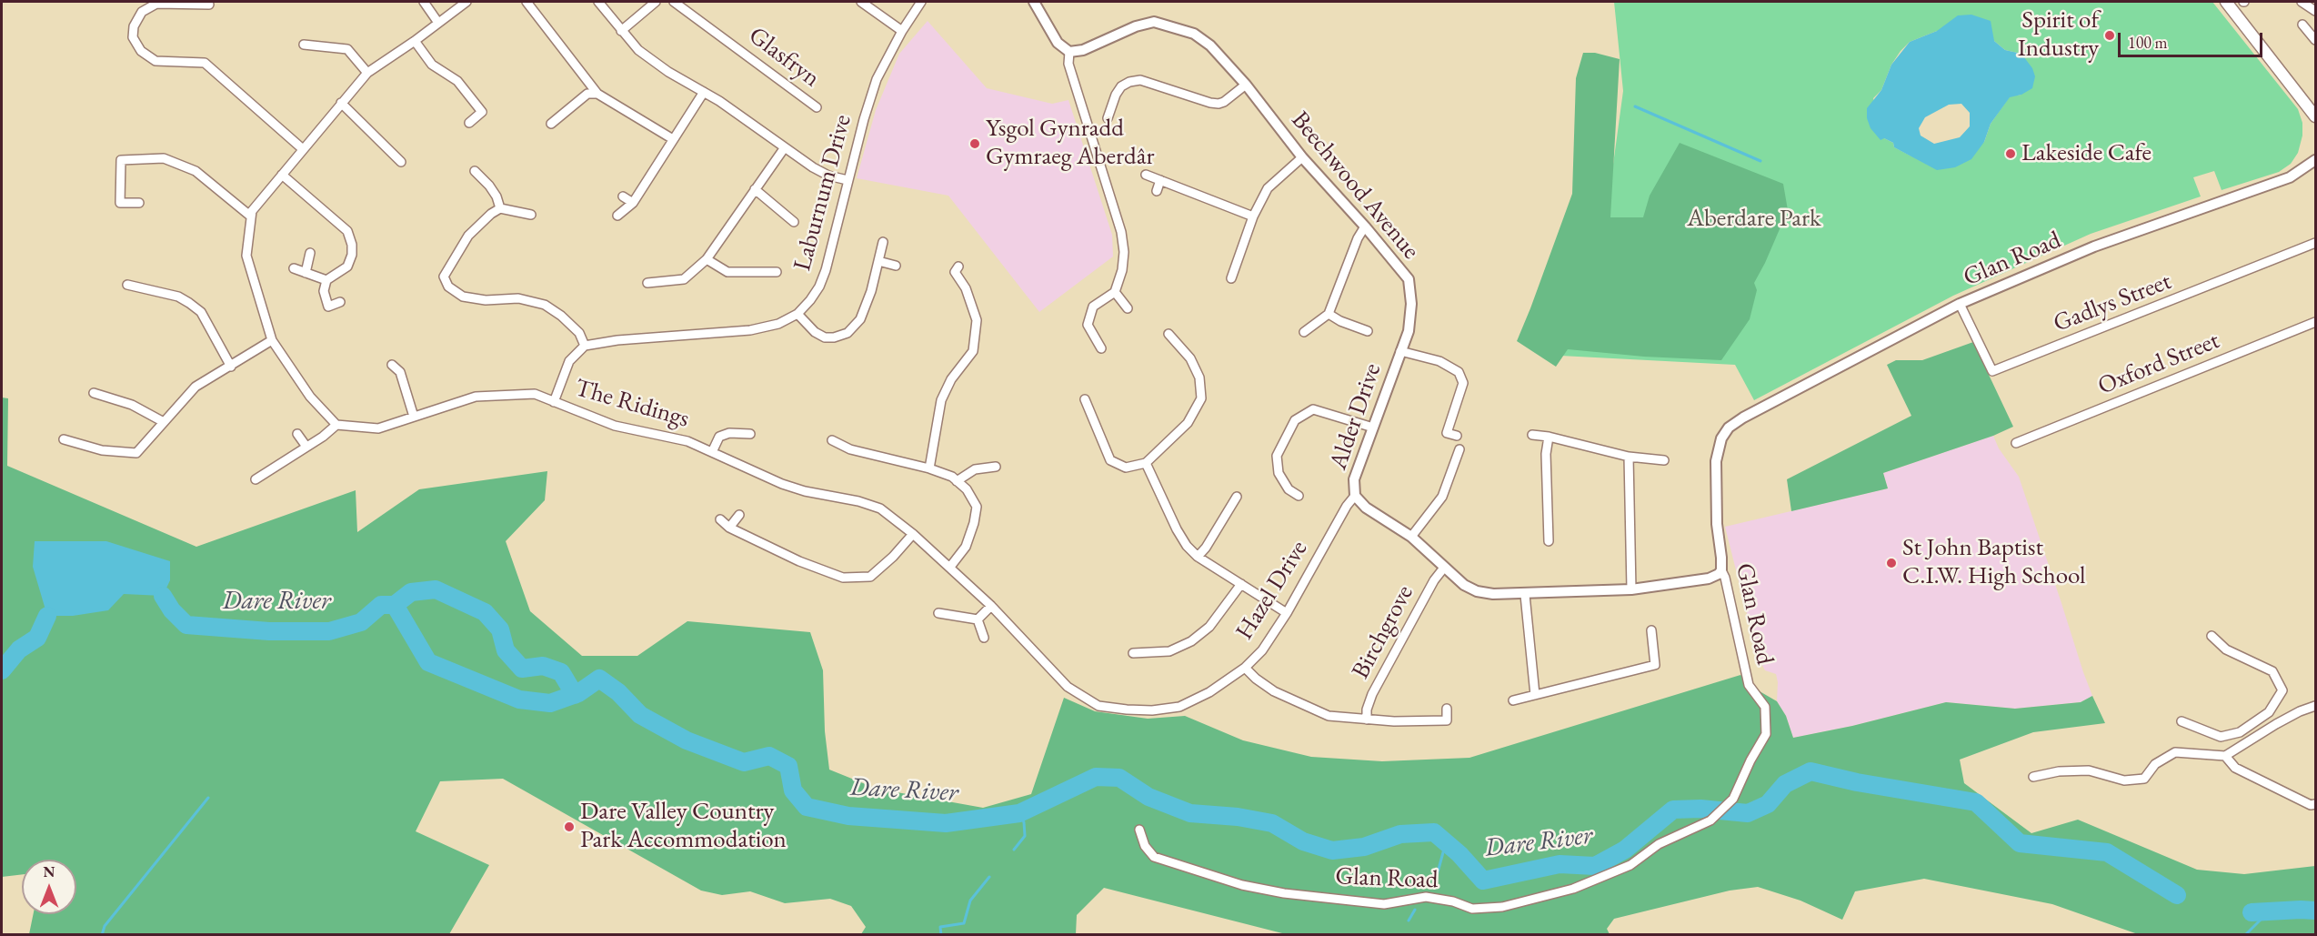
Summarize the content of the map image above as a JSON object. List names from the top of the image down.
{
  "streets": {
    "street": [
      "Glasfryn",
      "Beechwood Avenue",
      "Laburnum Drive",
      "Glan Road",
      "Gadlys Street",
      "Oxford Street",
      "The Ridings",
      "Alder Drive",
      "Hazel Drive",
      "Birchgrove"
    ]
  },
  "crossings": [
    ["Beechwood Avenue", "Alder Drive"],
    ["Glan Road", "Gadlys Street"],
    ["The Ridings", "Hazel Drive"],
    ["Alder Drive", "Hazel Drive"],
    ["Hazel Drive", "Birchgrove"]
  ],
  "water": ["Dare River"],
  "parks": ["Aberdare Park"],
  "places": [
    "Spirit of Industry",
    "Ysgol Gynradd Gymraeg Aberdâr",
    "Lakeside Cafe",
    "St John Baptist C.I.W. High School",
    "Dare Valley Country Park Accommodation"
  ],
  "scale_bar": "100 m",
  "north": "top"
}
